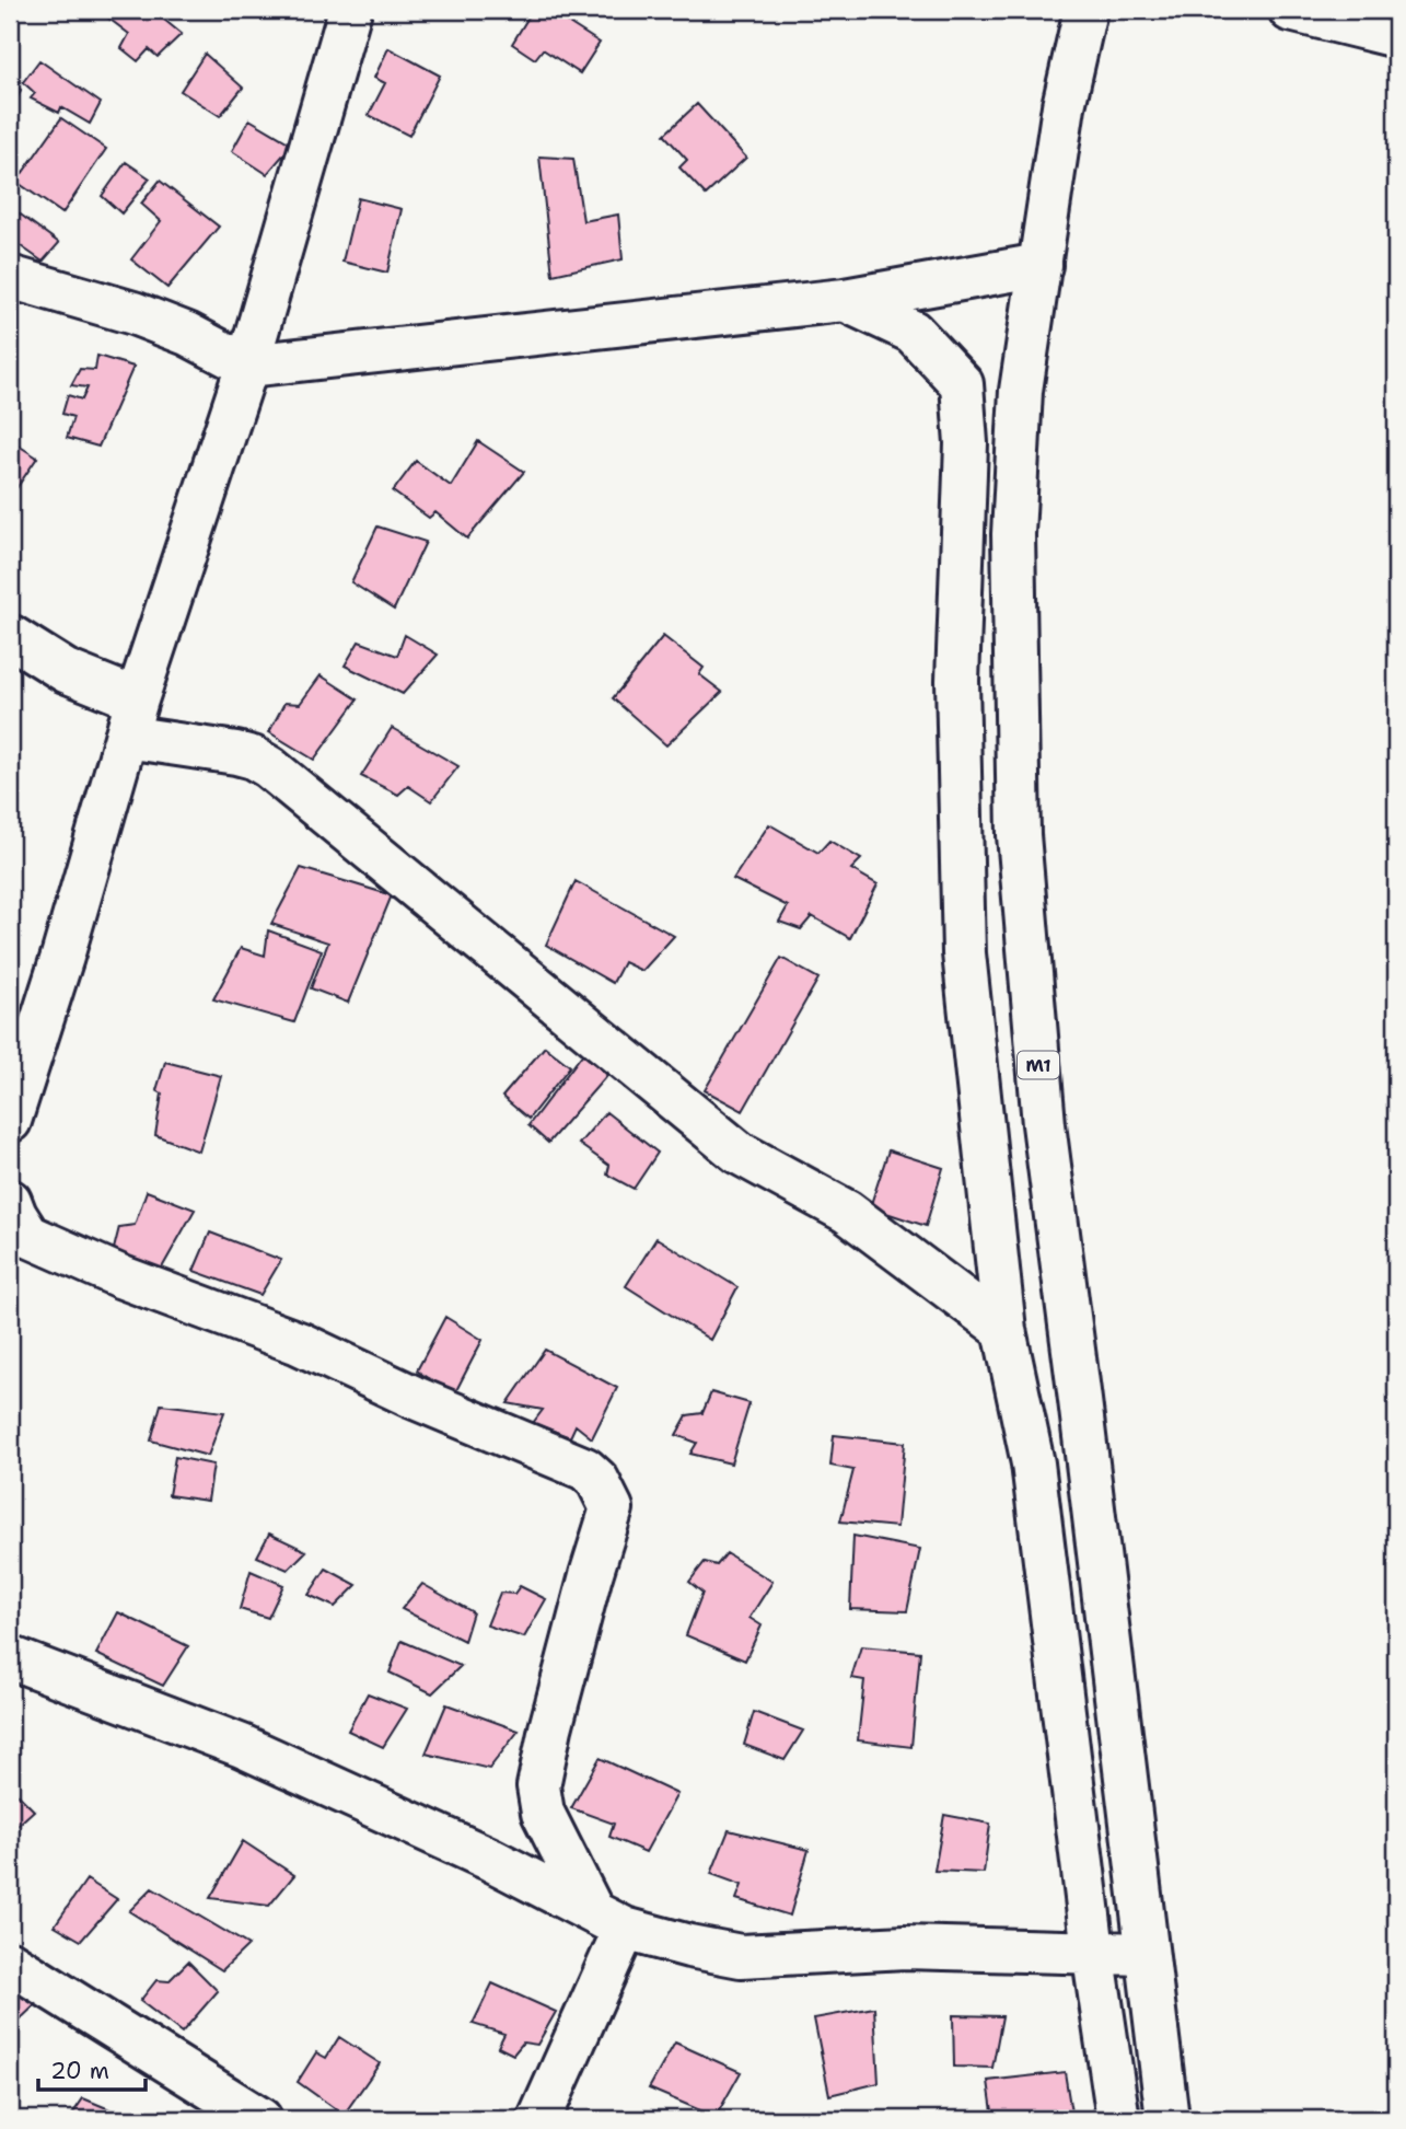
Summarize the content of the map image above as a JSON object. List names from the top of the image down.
{
  "streets": {
    "street": ["M1"]
  },
  "scale_bar": "20 m"
}
